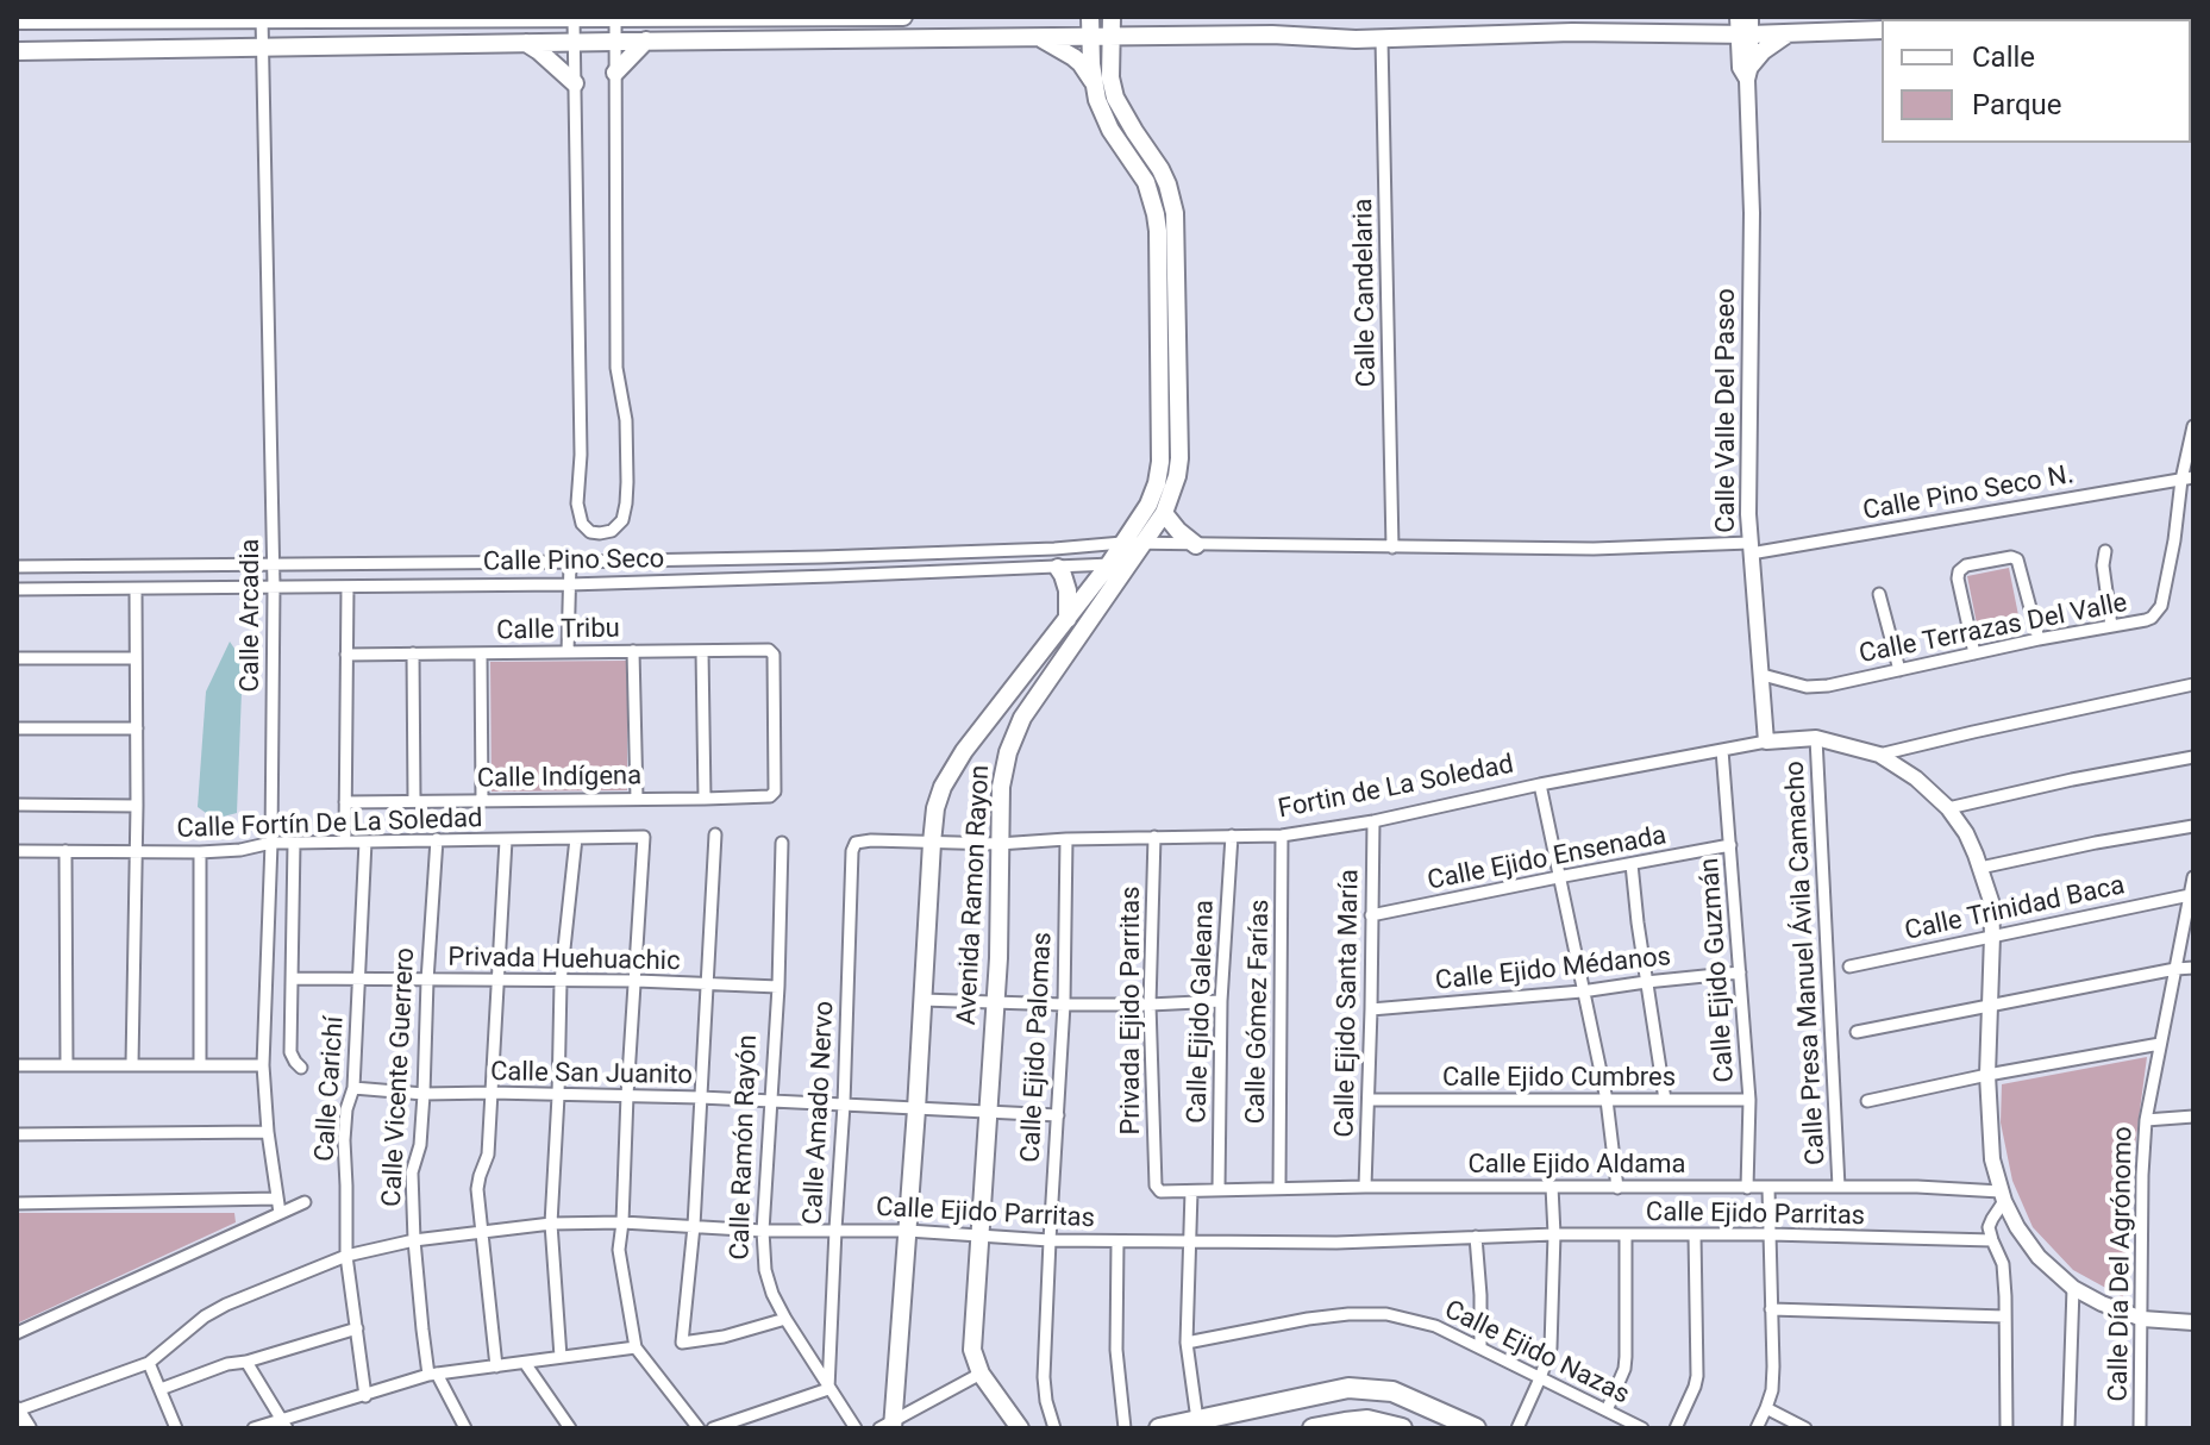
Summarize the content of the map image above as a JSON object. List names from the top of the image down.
{
  "streets": {
    "main road": ["Avenida Ramon Rayon"],
    "street": [
      "Calle Candelaria",
      "Calle Valle Del Paseo",
      "Calle Pino Seco N.",
      "Calle Pino Seco",
      "Calle Arcadia",
      "Calle Terrazas Del Valle",
      "Calle Tribu",
      "Calle Indígena",
      "Fortin de La Soledad",
      "Calle Fortín De La Soledad",
      "Calle Ejido Ensenada",
      "Calle Trinidad Baca",
      "Privada Huehuachic",
      "Calle Presa Manuel Ávila Camacho",
      "Calle Ejido Médanos",
      "Calle Ejido Guzmán",
      "Calle Ejido Santa María",
      "Privada Ejido Parritas",
      "Calle Ejido Galeana",
      "Calle Gómez Farías",
      "Calle Ejido Palomas",
      "Calle San Juanito",
      "Calle Vicente Guerrero",
      "Calle Ejido Cumbres",
      "Calle Carichí",
      "Calle Amado Nervo",
      "Calle Ramón Rayón",
      "Calle Ejido Aldama",
      "Calle Ejido Parritas",
      "Calle Día Del Agrónomo",
      "Calle Ejido Nazas"
    ]
  },
  "crossings": [
    ["Calle Candelaria", "Calle Pino Seco N."],
    ["Calle Candelaria", "Calle Pino Seco"],
    ["Calle Valle Del Paseo", "Calle Pino Seco N."],
    ["Calle Valle Del Paseo", "Calle Terrazas Del Valle"],
    ["Calle Valle Del Paseo", "Fortin de La Soledad"],
    ["Calle Pino Seco N.", "Calle Pino Seco"],
    ["Calle Pino Seco N.", "Calle Terrazas Del Valle"],
    ["Calle Pino Seco", "Calle Arcadia"],
    ["Calle Pino Seco", "Avenida Ramon Rayon"],
    ["Calle Arcadia", "Calle Fortín De La Soledad"],
    ["Calle Tribu", "Calle Indígena"],
    ["Fortin de La Soledad", "Avenida Ramon Rayon"],
    ["Fortin de La Soledad", "Calle Presa Manuel Ávila Camacho"],
    ["Fortin de La Soledad", "Calle Ejido Guzmán"],
    ["Fortin de La Soledad", "Calle Ejido Santa María"],
    ["Fortin de La Soledad", "Privada Ejido Parritas"],
    ["Fortin de La Soledad", "Calle Ejido Galeana"],
    ["Fortin de La Soledad", "Calle Gómez Farías"],
    ["Fortin de La Soledad", "Calle Ejido Palomas"],
    ["Fortin de La Soledad", "Calle Amado Nervo"],
    ["Calle Fortín De La Soledad", "Privada Huehuachic"],
    ["Calle Fortín De La Soledad", "Calle Vicente Guerrero"],
    ["Calle Fortín De La Soledad", "Calle Carichí"],
    ["Calle Ejido Ensenada", "Calle Ejido Guzmán"],
    ["Calle Ejido Ensenada", "Calle Ejido Santa María"],
    ["Avenida Ramon Rayon", "Calle San Juanito"],
    ["Avenida Ramon Rayon", "Calle Ejido Parritas"],
    ["Calle Trinidad Baca", "Calle Día Del Agrónomo"],
    ["Privada Huehuachic", "Calle Vicente Guerrero"],
    ["Privada Huehuachic", "Calle Carichí"],
    ["Privada Huehuachic", "Calle Ramón Rayón"],
    ["Calle Presa Manuel Ávila Camacho", "Calle Ejido Aldama"],
    ["Calle Ejido Médanos", "Calle Ejido Guzmán"],
    ["Calle Ejido Médanos", "Calle Ejido Santa María"],
    ["Calle Ejido Guzmán", "Calle Ejido Cumbres"],
    ["Calle Ejido Guzmán", "Calle Ejido Aldama"],
    ["Calle Ejido Santa María", "Calle Ejido Cumbres"],
    ["Calle Ejido Santa María", "Calle Ejido Aldama"],
    ["Privada Ejido Parritas", "Calle Ejido Aldama"],
    ["Calle Ejido Galeana", "Calle Ejido Aldama"],
    ["Calle Gómez Farías", "Calle Ejido Aldama"],
    ["Calle Ejido Palomas", "Calle San Juanito"],
    ["Calle Ejido Palomas", "Calle Ejido Parritas"],
    ["Calle San Juanito", "Calle Vicente Guerrero"],
    ["Calle San Juanito", "Calle Carichí"],
    ["Calle San Juanito", "Calle Amado Nervo"],
    ["Calle San Juanito", "Calle Ramón Rayón"],
    ["Calle Vicente Guerrero", "Calle Ejido Parritas"],
    ["Calle Carichí", "Calle Ejido Parritas"],
    ["Calle Amado Nervo", "Calle Ramón Rayón"],
    ["Calle Amado Nervo", "Calle Ejido Parritas"],
    ["Calle Ramón Rayón", "Calle Ejido Parritas"]
  ],
  "legend": ["Calle", "Parque"]
}
